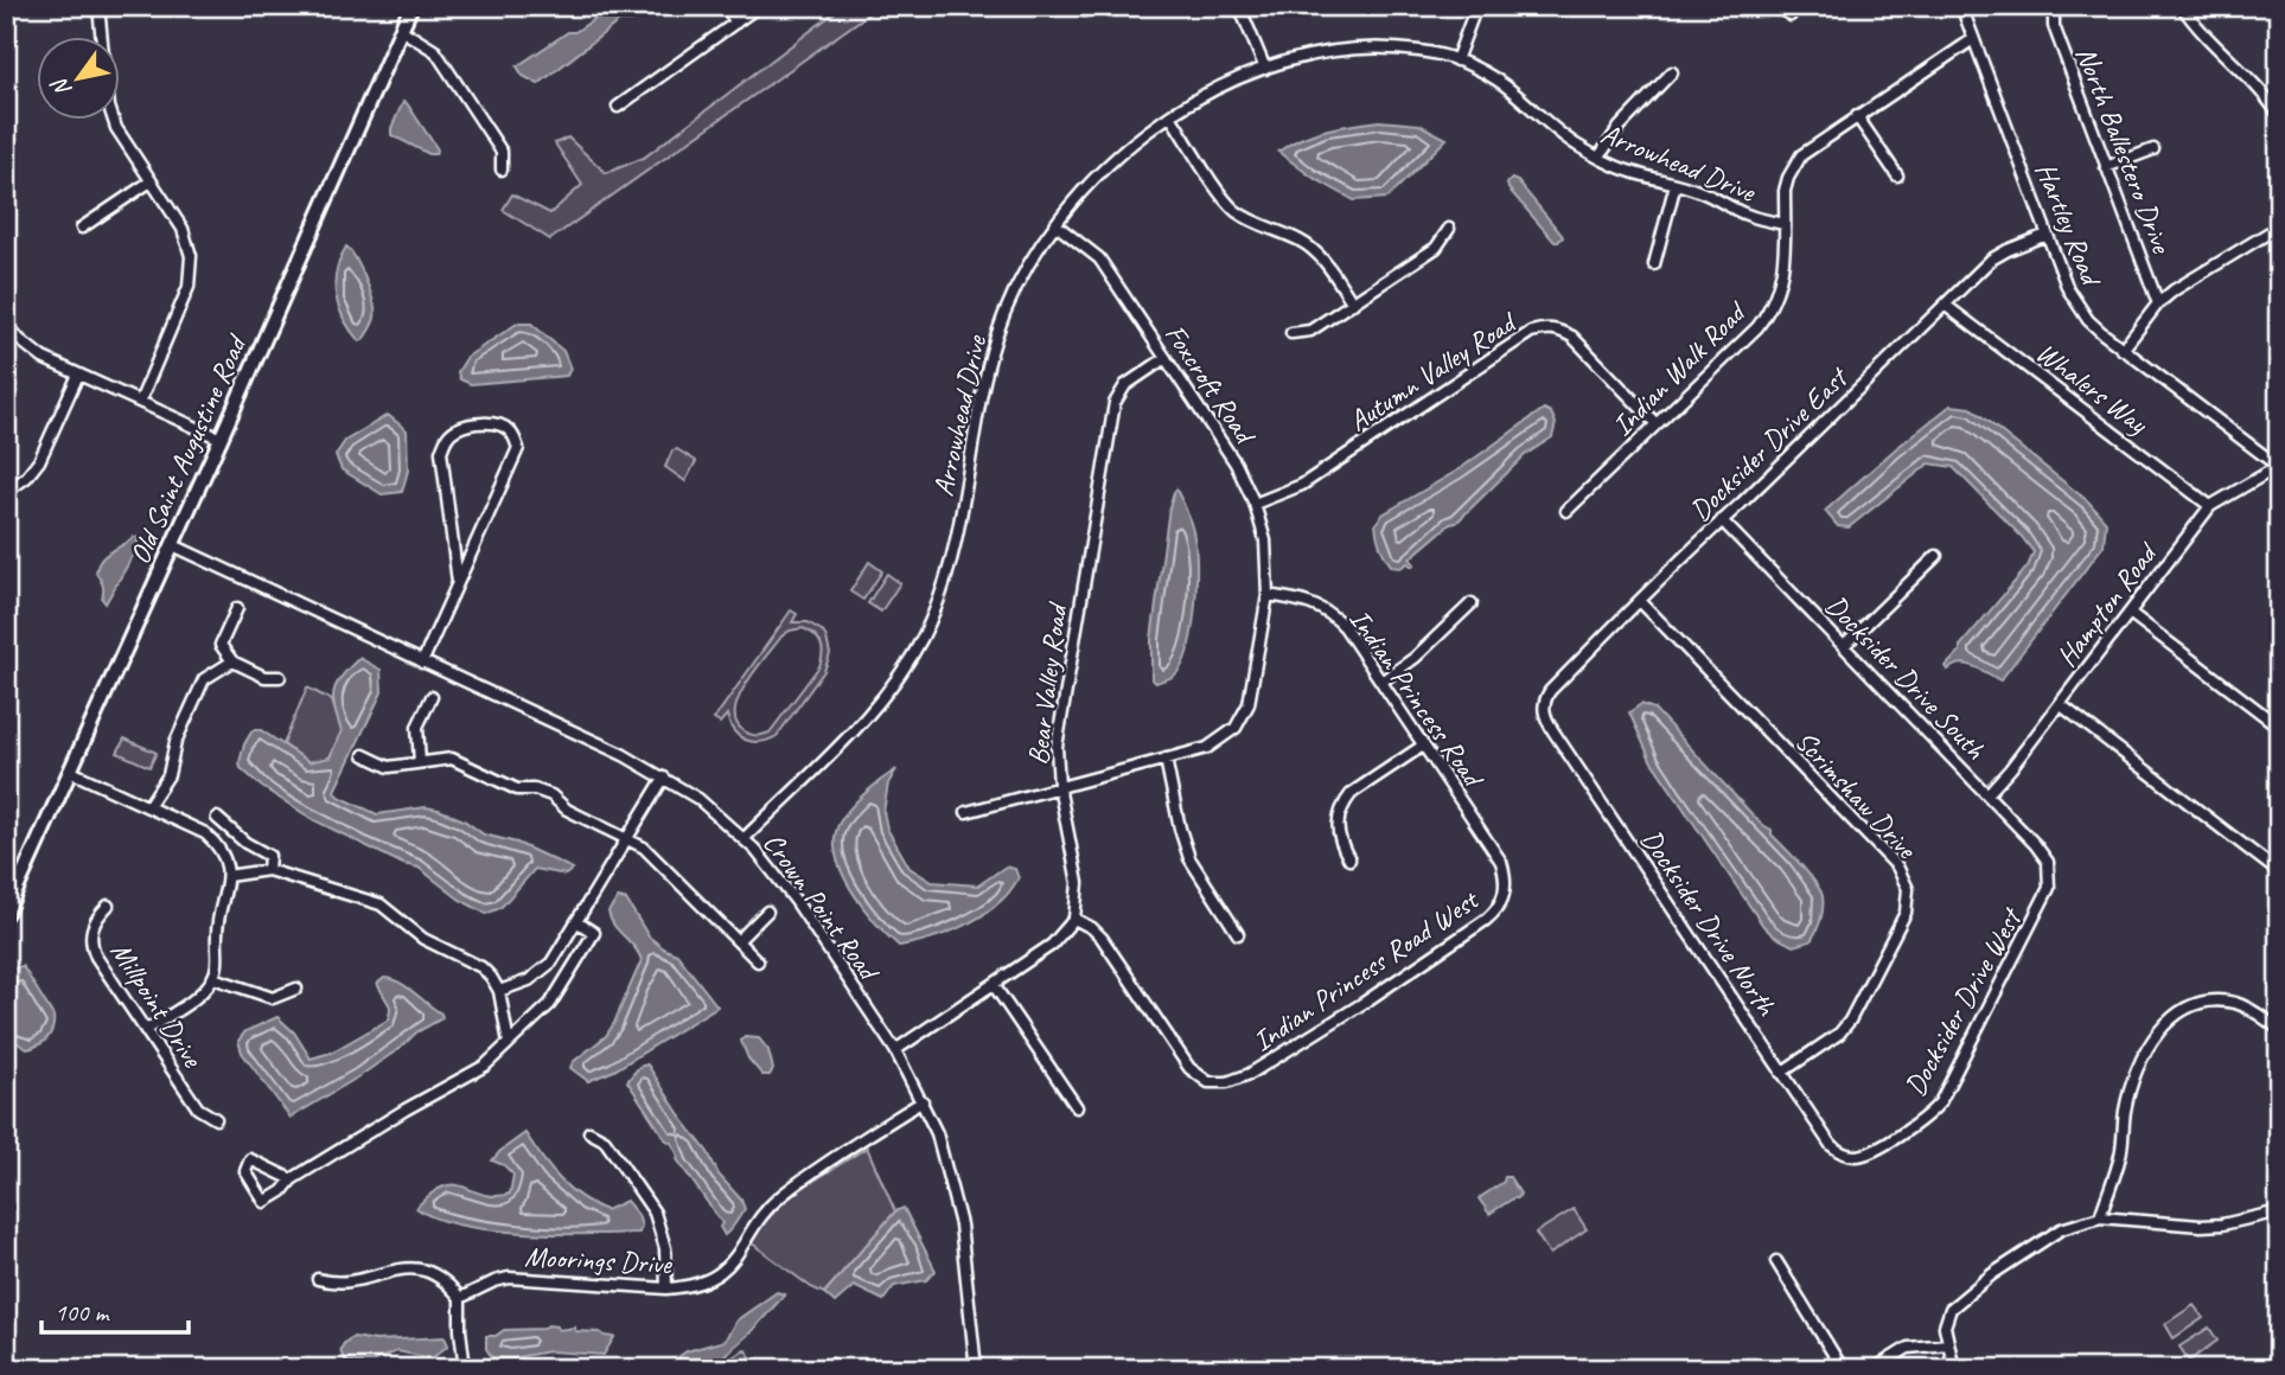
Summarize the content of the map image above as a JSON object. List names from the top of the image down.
{
  "streets": {
    "main road": ["Old Saint Augustine Road"],
    "street": [
      "North Ballestero Drive",
      "Arrowhead Drive",
      "Hartley Road",
      "Indian Walk Road",
      "Autumn Valley Road",
      "Foxcroft Road",
      "Whalers Way",
      "Docksider Drive East",
      "Hampton Road",
      "Docksider Drive South",
      "Bear Valley Road",
      "Indian Princess Road",
      "Scrimshaw Drive",
      "Crown Point Road",
      "Docksider Drive North",
      "Indian Princess Road West",
      "Docksider Drive West",
      "Millpoint Drive",
      "Moorings Drive"
    ]
  },
  "crossings": [
    ["Arrowhead Drive", "Indian Walk Road"],
    ["Arrowhead Drive", "Foxcroft Road"],
    ["Arrowhead Drive", "Crown Point Road"],
    ["Hartley Road", "Indian Walk Road"],
    ["Hartley Road", "Docksider Drive East"],
    ["Hartley Road", "Hampton Road"],
    ["Indian Walk Road", "Autumn Valley Road"],
    ["Autumn Valley Road", "Foxcroft Road"],
    ["Foxcroft Road", "Bear Valley Road"],
    ["Foxcroft Road", "Indian Princess Road"],
    ["Whalers Way", "Docksider Drive East"],
    ["Whalers Way", "Hampton Road"],
    ["Docksider Drive East", "Docksider Drive South"],
    ["Docksider Drive East", "Scrimshaw Drive"],
    ["Docksider Drive East", "Docksider Drive North"],
    ["Old Saint Augustine Road", "Crown Point Road"],
    ["Hampton Road", "Docksider Drive South"],
    ["Docksider Drive South", "Docksider Drive West"],
    ["Bear Valley Road", "Indian Princess Road West"],
    ["Indian Princess Road", "Indian Princess Road West"],
    ["Scrimshaw Drive", "Docksider Drive North"],
    ["Crown Point Road", "Moorings Drive"],
    ["Docksider Drive North", "Docksider Drive West"]
  ],
  "scale_bar": "100 m",
  "north": "bottom left"
}
